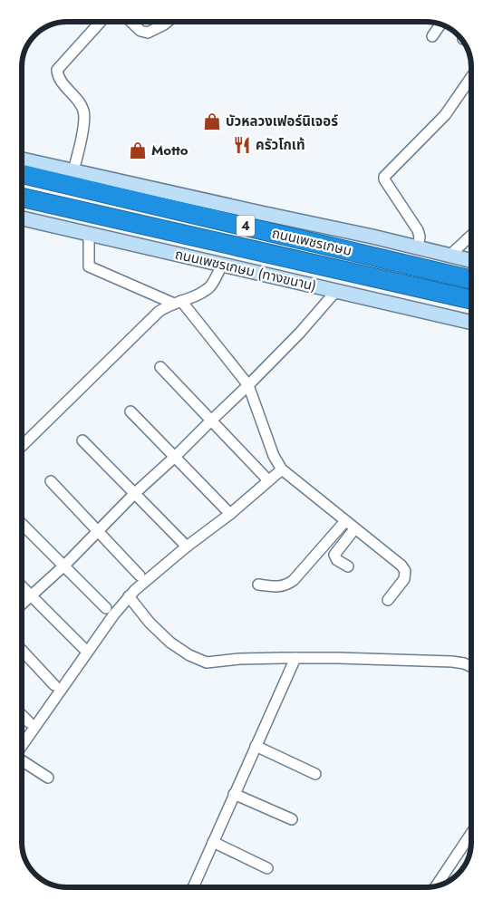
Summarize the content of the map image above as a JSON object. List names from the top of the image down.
{
  "streets": {
    "highway": ["4", "ถนนเพชรเกษม"],
    "main road": ["ถนนเพชรเกษม (ทางขนาน)"]
  },
  "places": {
    "shop": ["บัวหลวงเฟอร์นิเจอร์", "Motto"],
    "restaurant": ["ครัวโกเท้"]
  }
}
